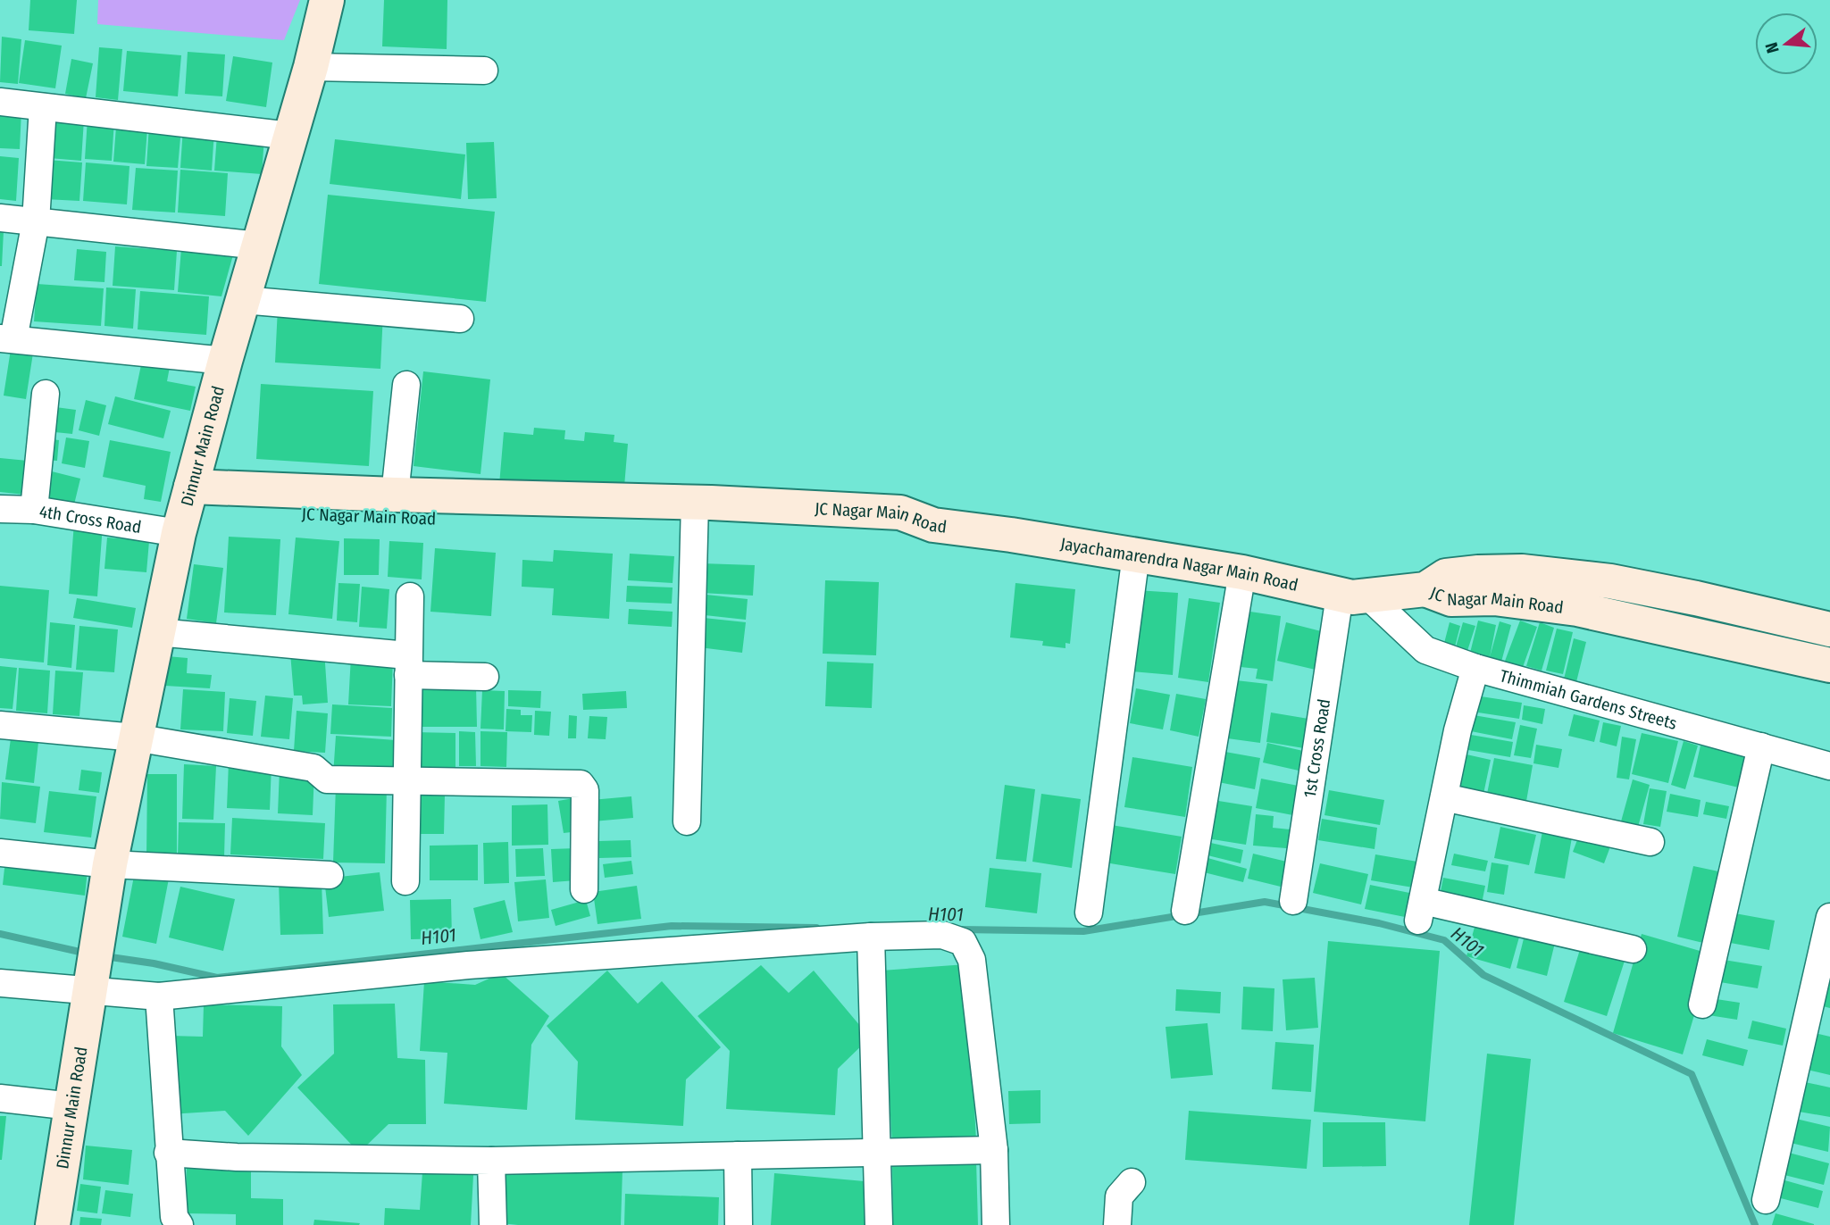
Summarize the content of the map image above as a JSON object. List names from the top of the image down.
{
  "streets": {
    "main road": ["Dinnur Main Road", "JC Nagar Main Road", "Jayachamarendra Nagar Main Road"],
    "street": ["4th Cross Road", "Thimmiah Gardens Streets", "1st Cross Road"]
  },
  "crossings": [
    ["Dinnur Main Road", "JC Nagar Main Road"],
    ["Dinnur Main Road", "4th Cross Road"],
    ["JC Nagar Main Road", "4th Cross Road"],
    ["JC Nagar Main Road", "Jayachamarendra Nagar Main Road"],
    ["Jayachamarendra Nagar Main Road", "Thimmiah Gardens Streets"],
    ["Jayachamarendra Nagar Main Road", "1st Cross Road"],
    ["Thimmiah Gardens Streets", "1st Cross Road"]
  ],
  "water": ["H101"],
  "north": "left"
}
